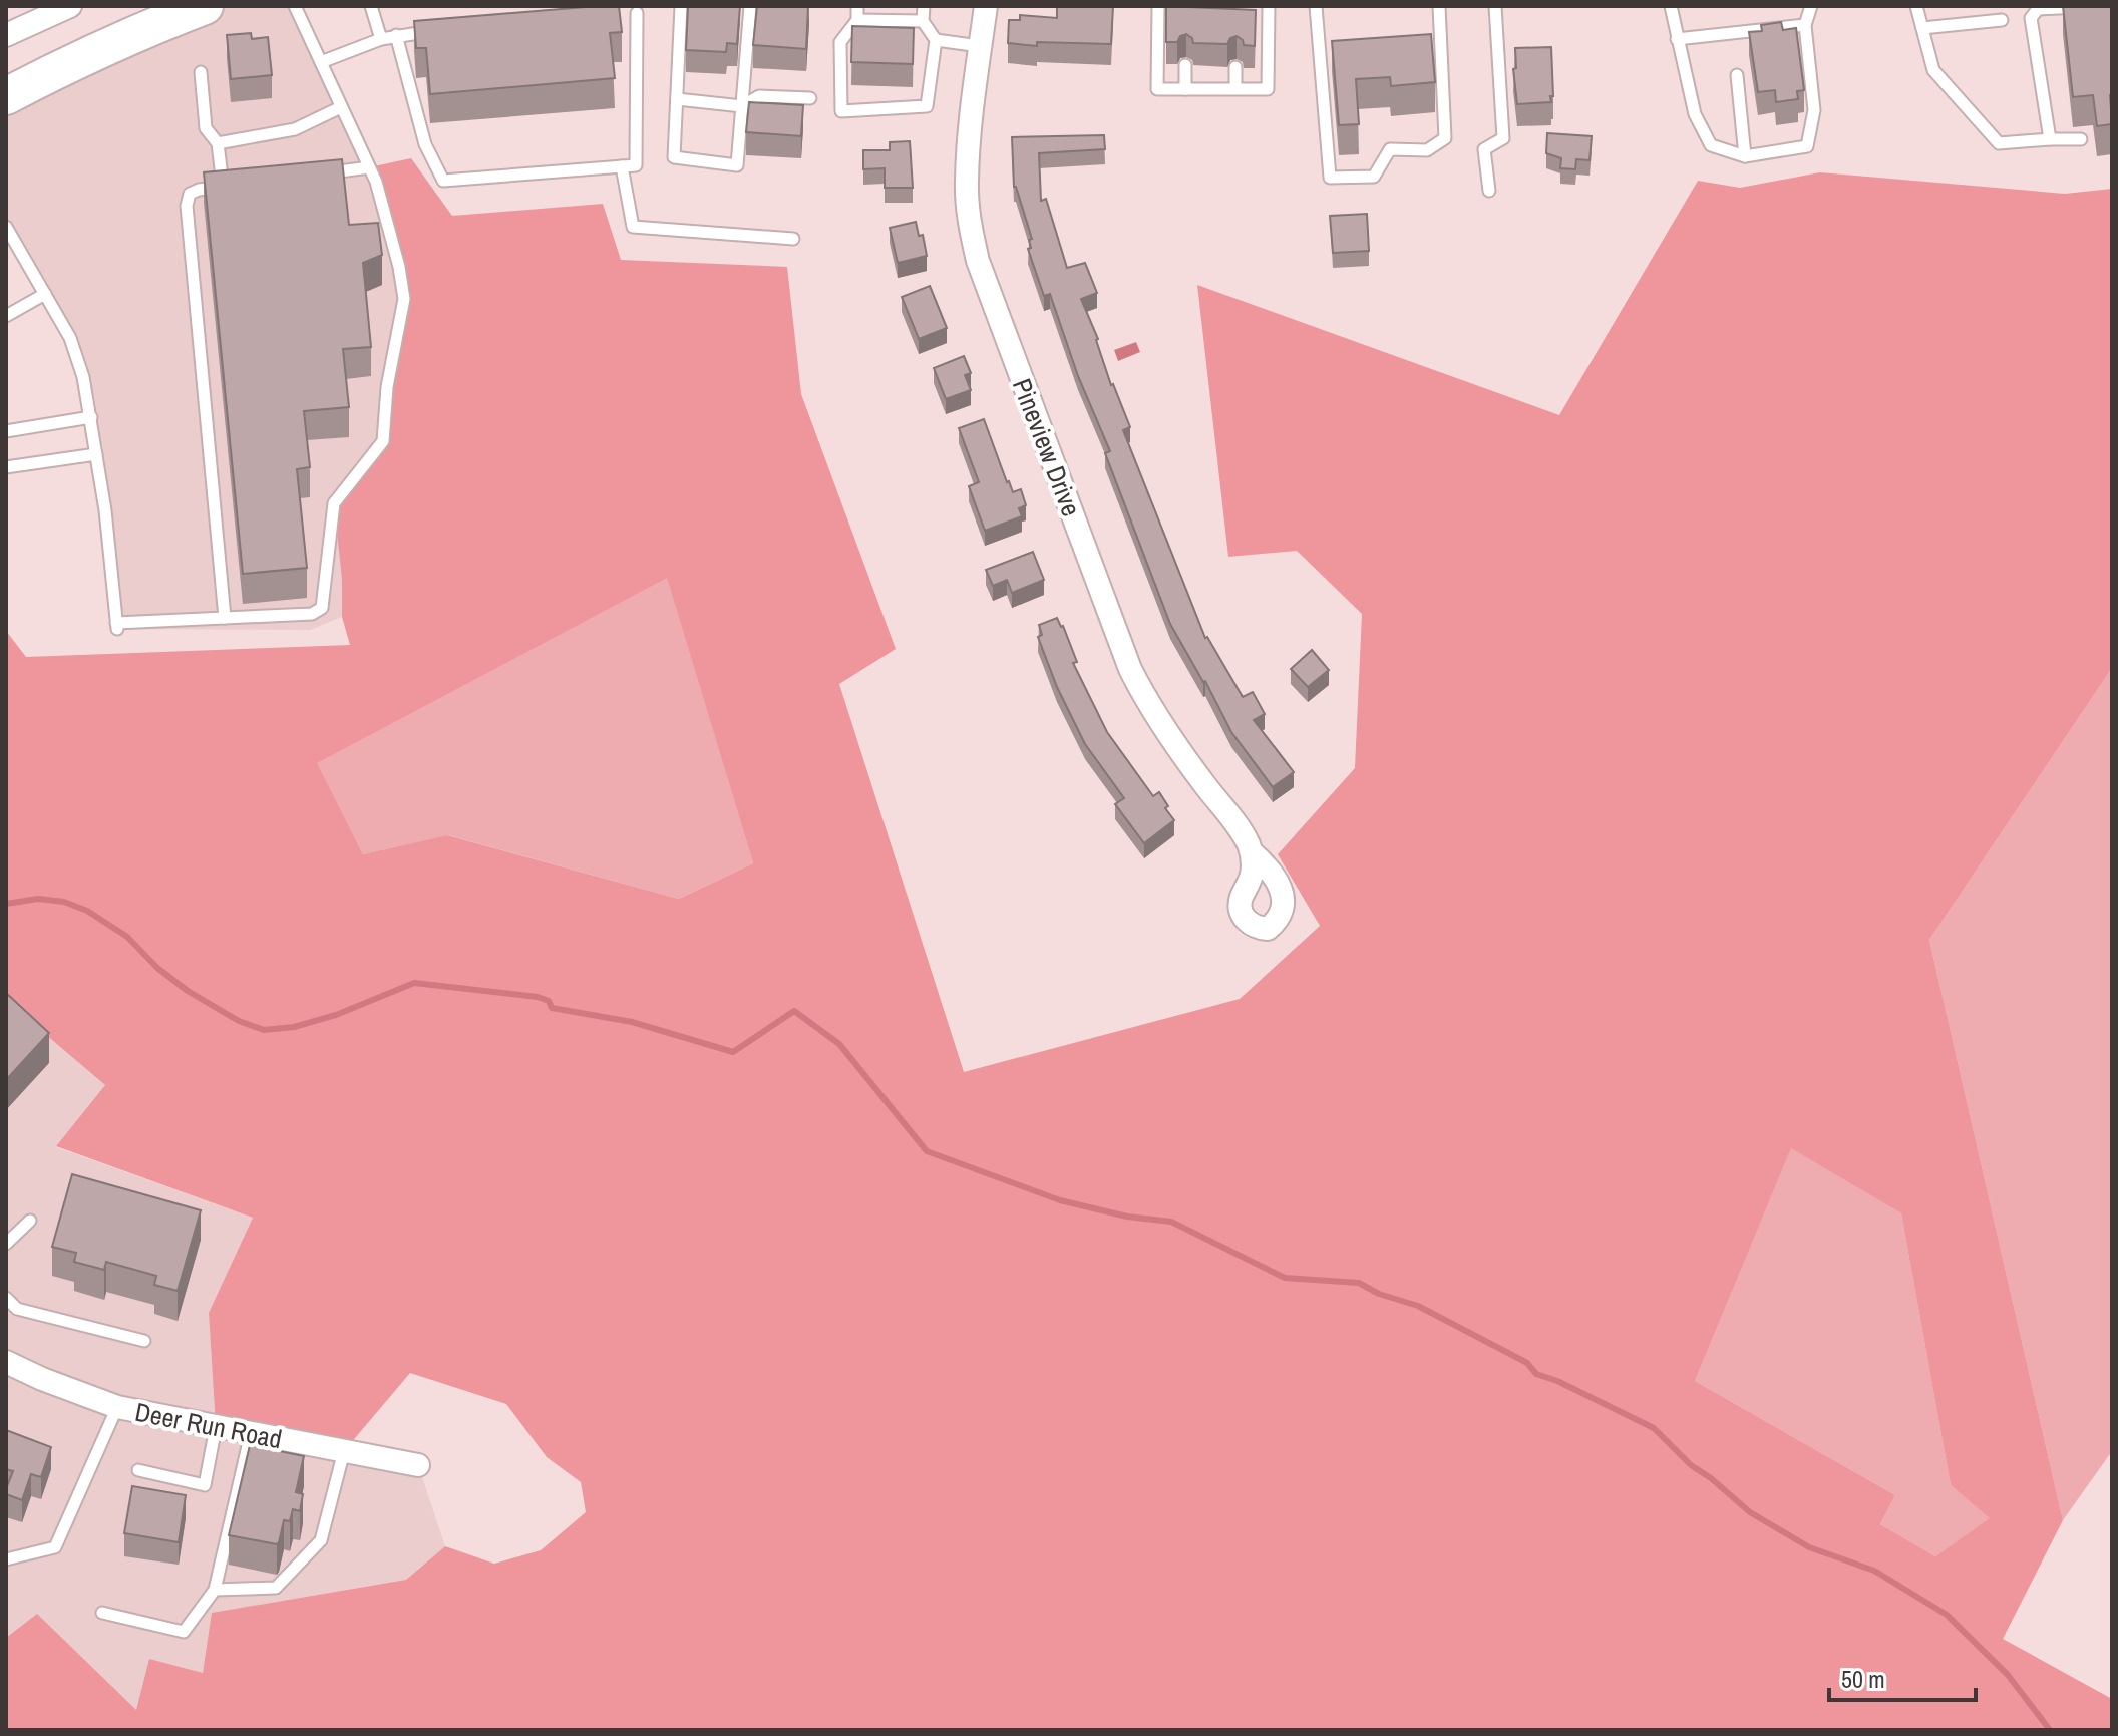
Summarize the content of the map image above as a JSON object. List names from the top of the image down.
{
  "streets": {
    "street": ["Pineview Drive", "Deer Run Road"]
  },
  "scale_bar": "50 m"
}
